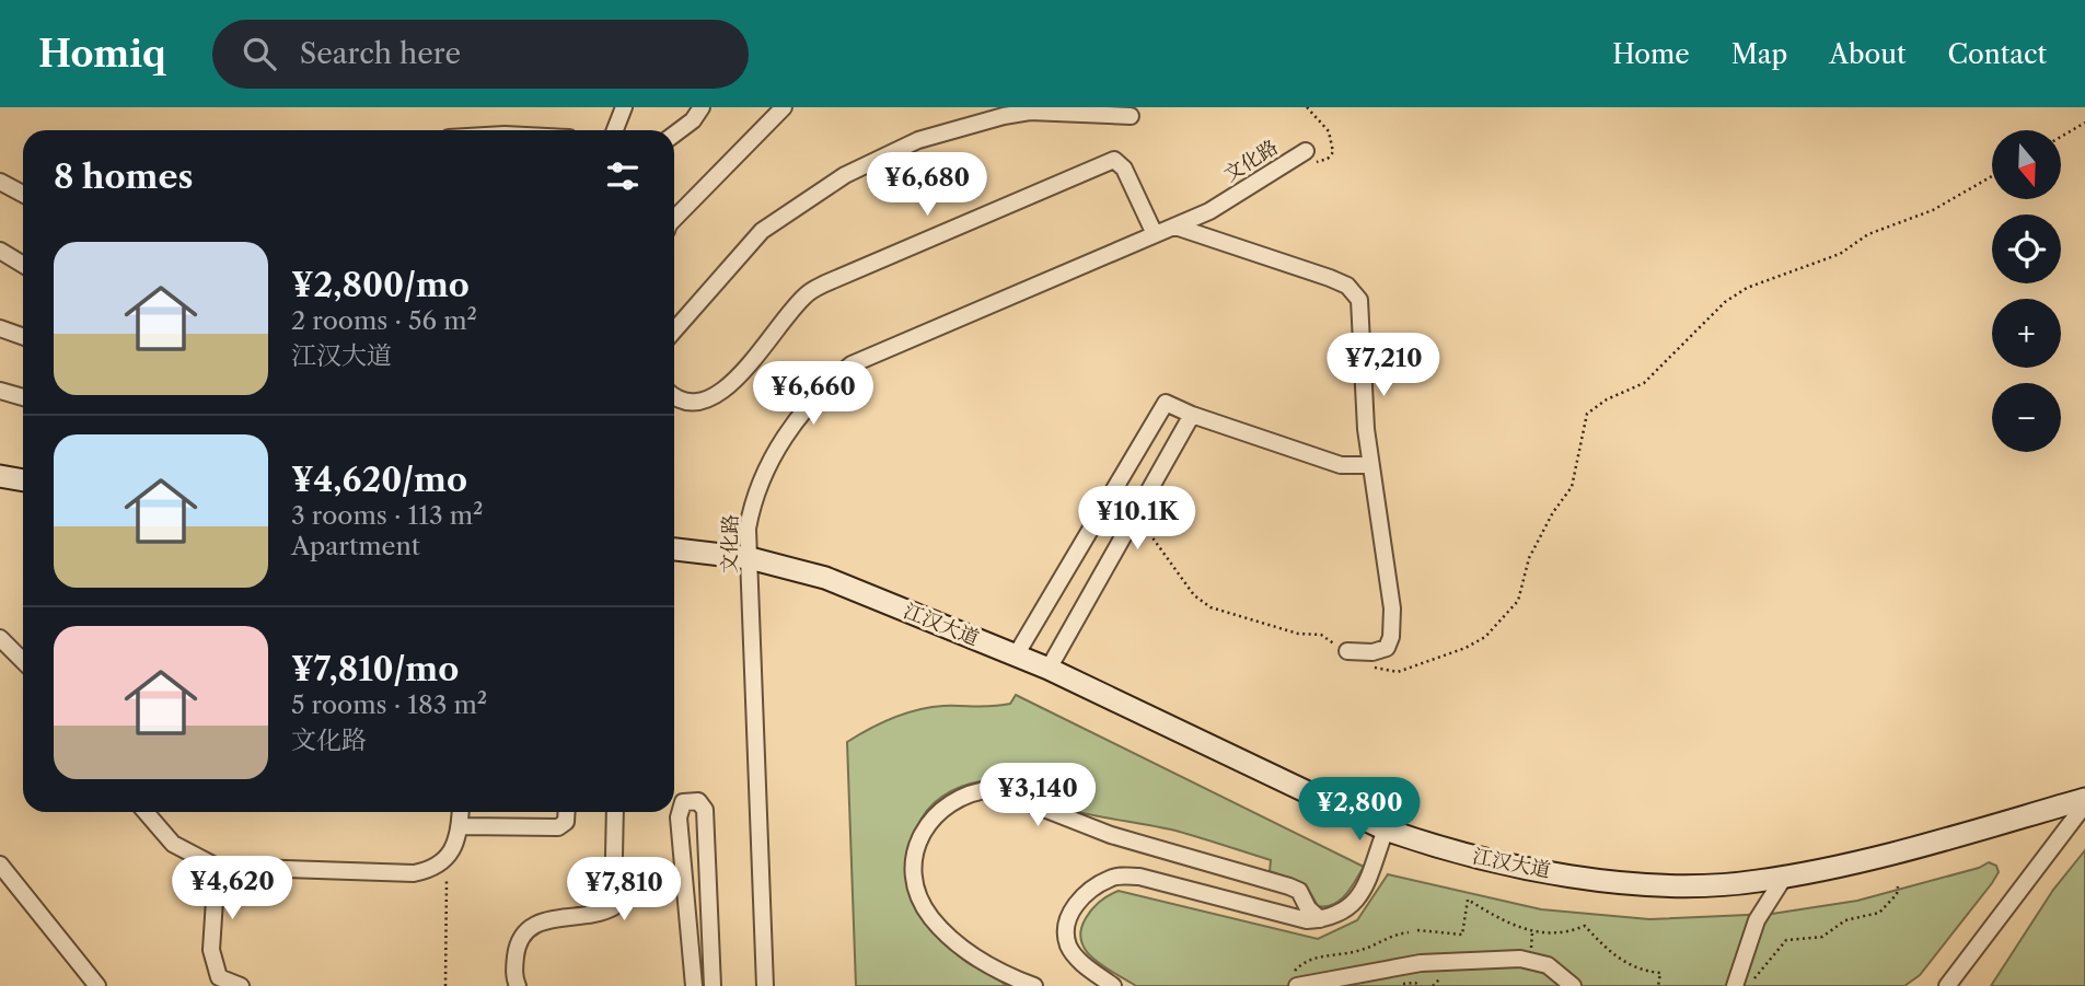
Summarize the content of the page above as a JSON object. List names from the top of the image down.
{
  "streets": {
    "main road": ["江汉大道"],
    "street": ["文化路"]
  },
  "crossings": [
    ["文化路", "江汉大道"]
  ],
  "north": "bottom",
  "page": {
    "header": "Homiq",
    "search": "Search here",
    "nav": [
      "Home",
      "Map",
      "About",
      "Contact"
    ],
    "map_buttons": ["+", "−"],
    "heading": "8 homes",
    "price": [
      "¥6,680",
      "¥7,210",
      "¥6,660",
      "¥10.1K",
      "¥3,140",
      "¥2,800",
      "¥4,620",
      "¥7,810"
    ],
    "list": [
      {
        "name": "¥2,800/mo",
        "note": "2 rooms · 56 m² · 江汉大道"
      },
      {
        "name": "¥4,620/mo",
        "note": "3 rooms · 113 m² · Apartment"
      },
      {
        "name": "¥7,810/mo",
        "note": "5 rooms · 183 m² · 文化路"
      }
    ]
  }
}
